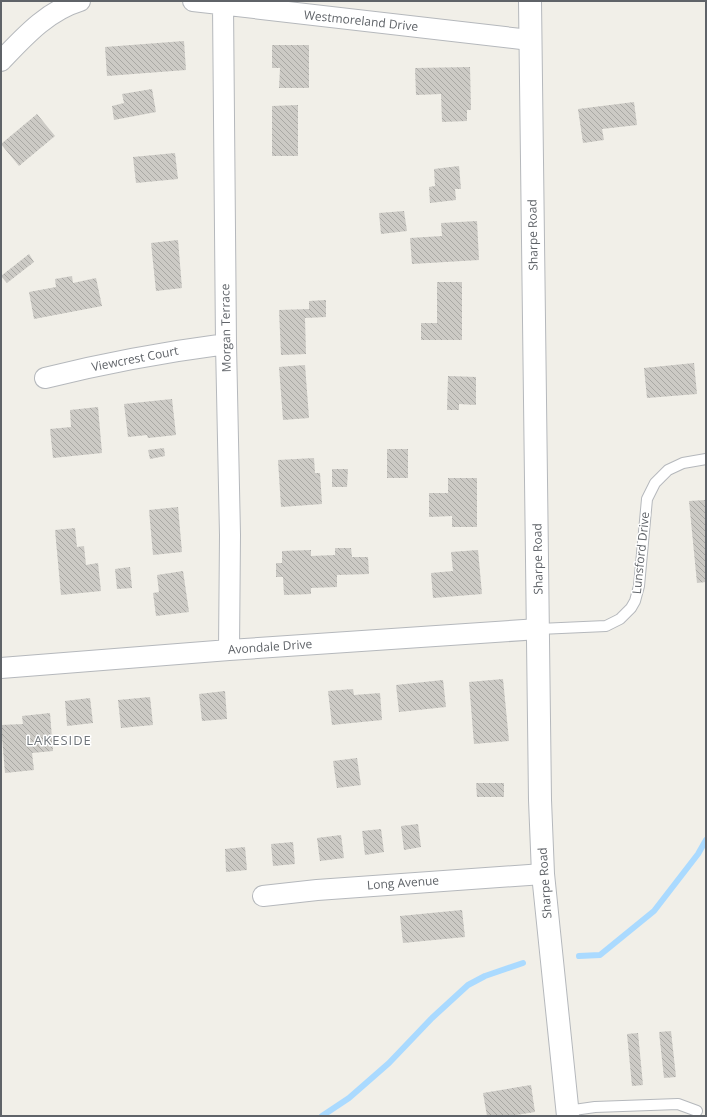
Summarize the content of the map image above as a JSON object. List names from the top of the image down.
{
  "streets": {
    "street": [
      "Westmoreland Drive",
      "Sharpe Road",
      "Morgan Terrace",
      "Viewcrest Court",
      "Avondale Drive",
      "Long Avenue"
    ],
    "lane": ["Lunsford Drive"]
  },
  "crossings": [
    ["Westmoreland Drive", "Sharpe Road"],
    ["Westmoreland Drive", "Morgan Terrace"],
    ["Sharpe Road", "Lunsford Drive"],
    ["Sharpe Road", "Avondale Drive"],
    ["Sharpe Road", "Long Avenue"],
    ["Morgan Terrace", "Viewcrest Court"],
    ["Morgan Terrace", "Avondale Drive"],
    ["Lunsford Drive", "Avondale Drive"]
  ],
  "districts": ["LAKESIDE"]
}
